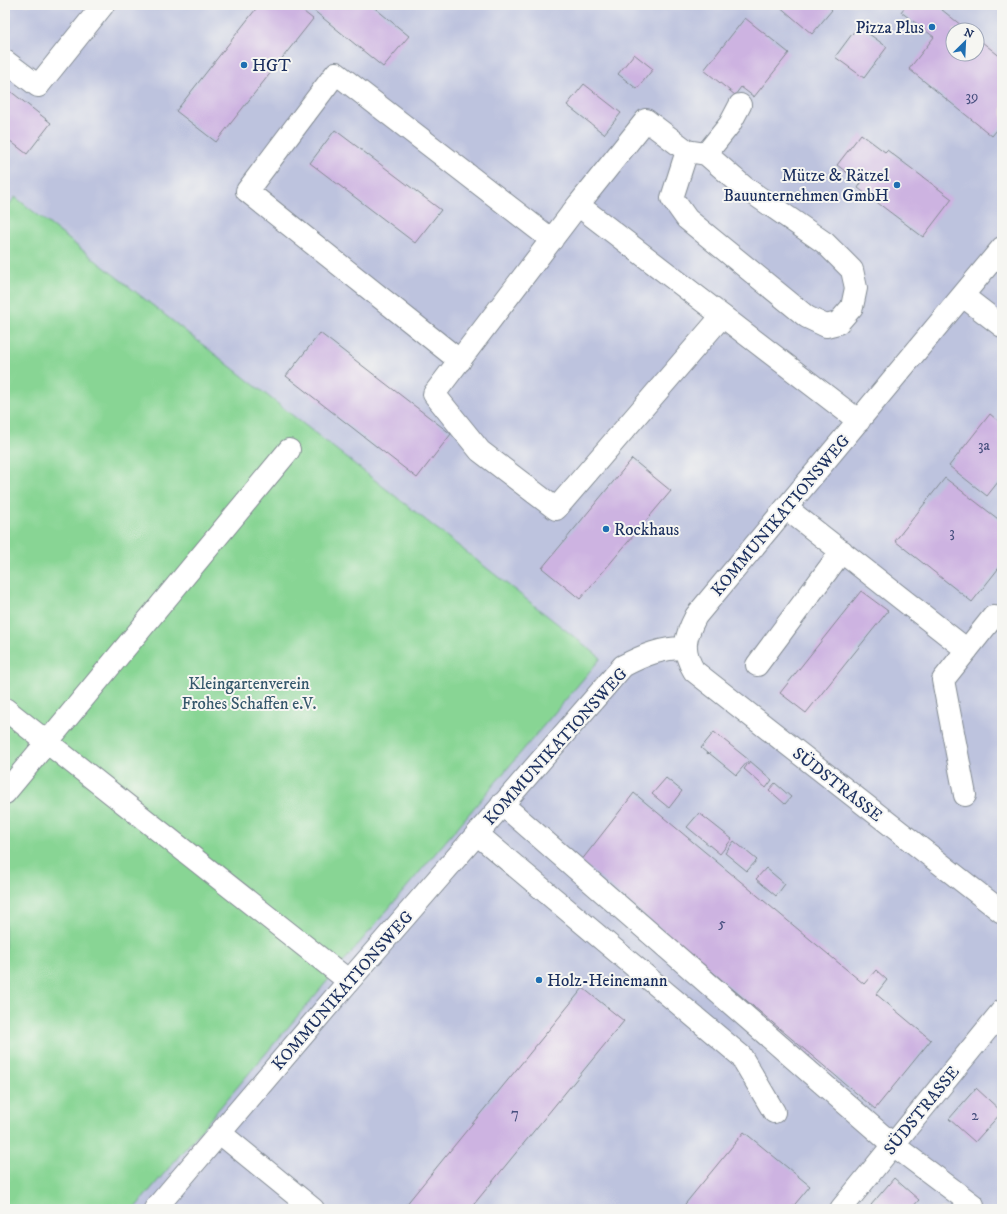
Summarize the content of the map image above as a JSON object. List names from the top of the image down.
{
  "streets": {
    "street": ["KOMMUNIKATIONSWEG", "SÜDSTRASSE"]
  },
  "crossings": [
    ["KOMMUNIKATIONSWEG", "SÜDSTRASSE"]
  ],
  "parks": ["Kleingartenverein Frohes Schaffen e.V."],
  "places": [
    "Pizza Plus",
    "HGT",
    "Mütze & Rätzel Bauunternehmen GmbH",
    "Rockhaus",
    "Holz-Heinemann"
  ],
  "house_numbers": [
    "39",
    "3a",
    "3",
    "5",
    "7",
    "2"
  ],
  "north": "top right"
}
